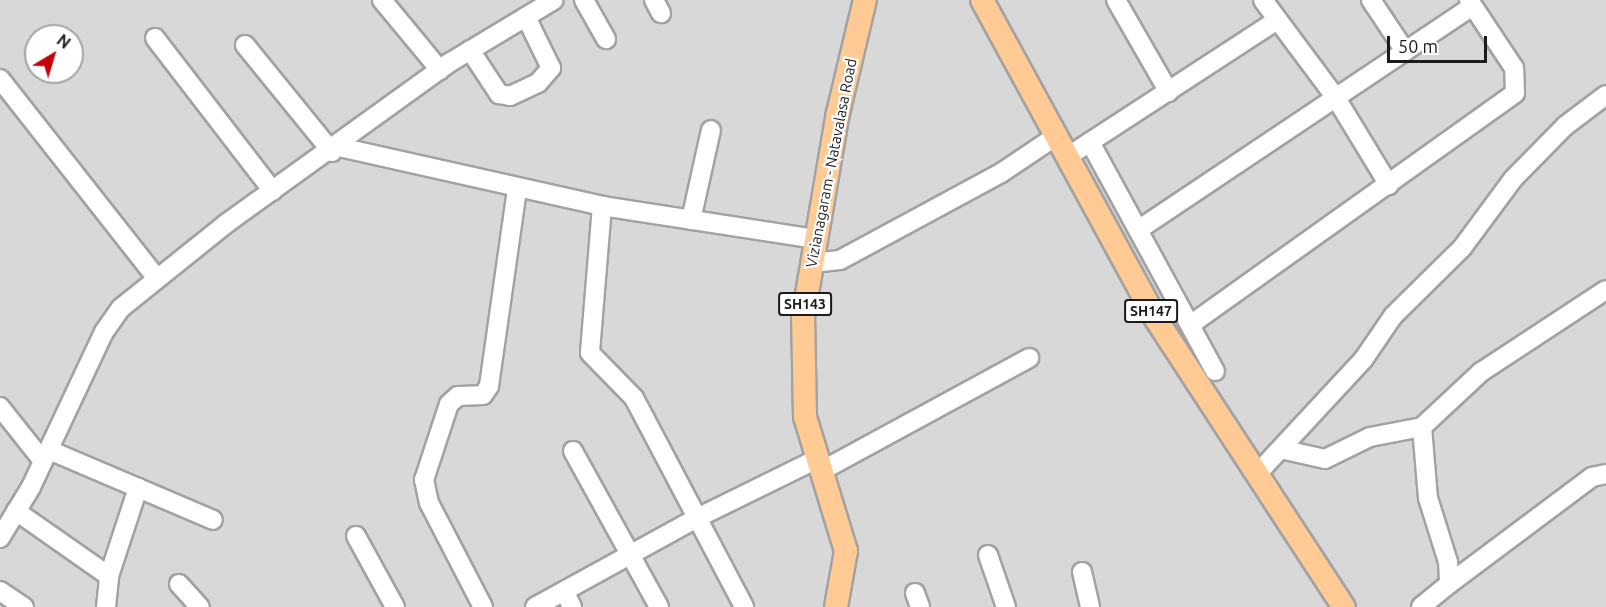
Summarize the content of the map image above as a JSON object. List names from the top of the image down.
{
  "streets": {
    "main road": ["Vizianagaram - Natavalasa Road", "SH143", "SH147"]
  },
  "scale_bar": "50 m",
  "north": "top right"
}
